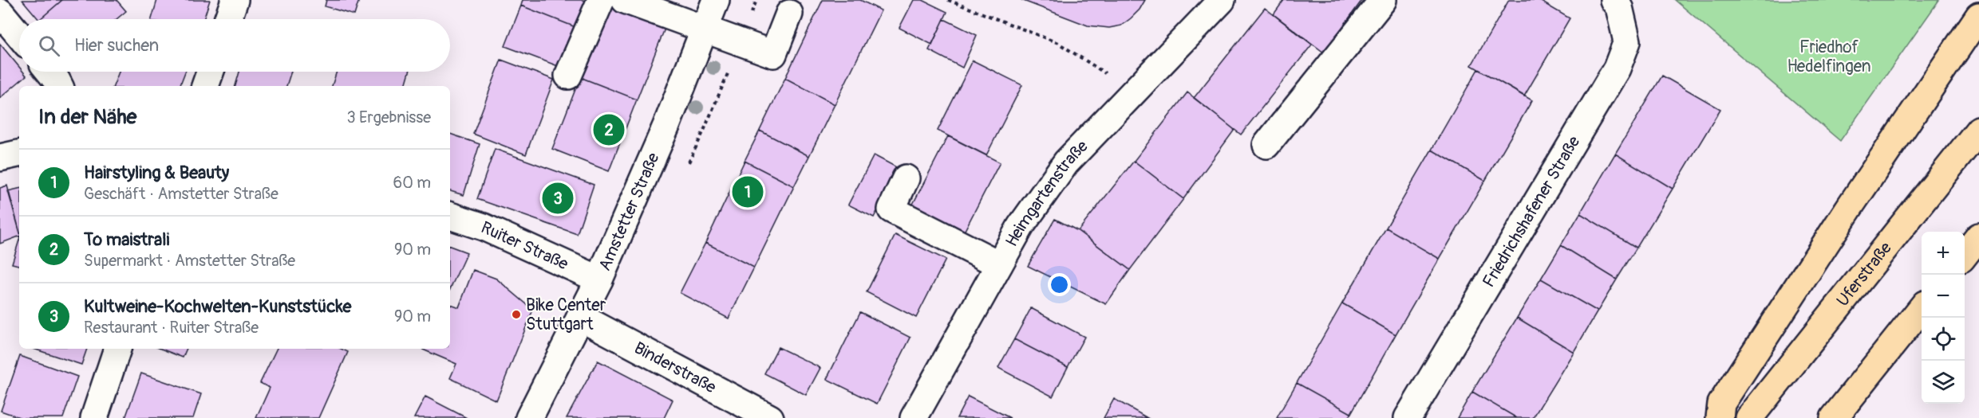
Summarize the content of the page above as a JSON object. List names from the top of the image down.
{
  "streets": {
    "highway": ["Uferstraße"],
    "street": [
      "Heimgartenstraße",
      "Amstetter Straße",
      "Friedrichshafener Straße",
      "Ruiter Straße",
      "Binderstraße"
    ]
  },
  "crossings": [
    ["Amstetter Straße", "Ruiter Straße"],
    ["Amstetter Straße", "Binderstraße"]
  ],
  "parks": ["Friedhof Hedelfingen"],
  "places": ["Bike Center Stuttgart"],
  "page": {
    "search": "Hier suchen",
    "heading": ["In der Nähe", "3 Ergebnisse"],
    "pins": ["2", "1", "3"],
    "list": [
      {
        "mark": "1",
        "name": "Hairstyling & Beauty",
        "note": "Geschäft · Amstetter Straße",
        "value": "60 m"
      },
      {
        "mark": "2",
        "name": "To maistrali",
        "note": "Supermarkt · Amstetter Straße",
        "value": "90 m"
      },
      {
        "mark": "3",
        "name": "Kultweine-Kochwelten-Kunststücke",
        "note": "Restaurant · Ruiter Straße",
        "value": "90 m"
      }
    ],
    "map_buttons": ["+", "−"]
  }
}
